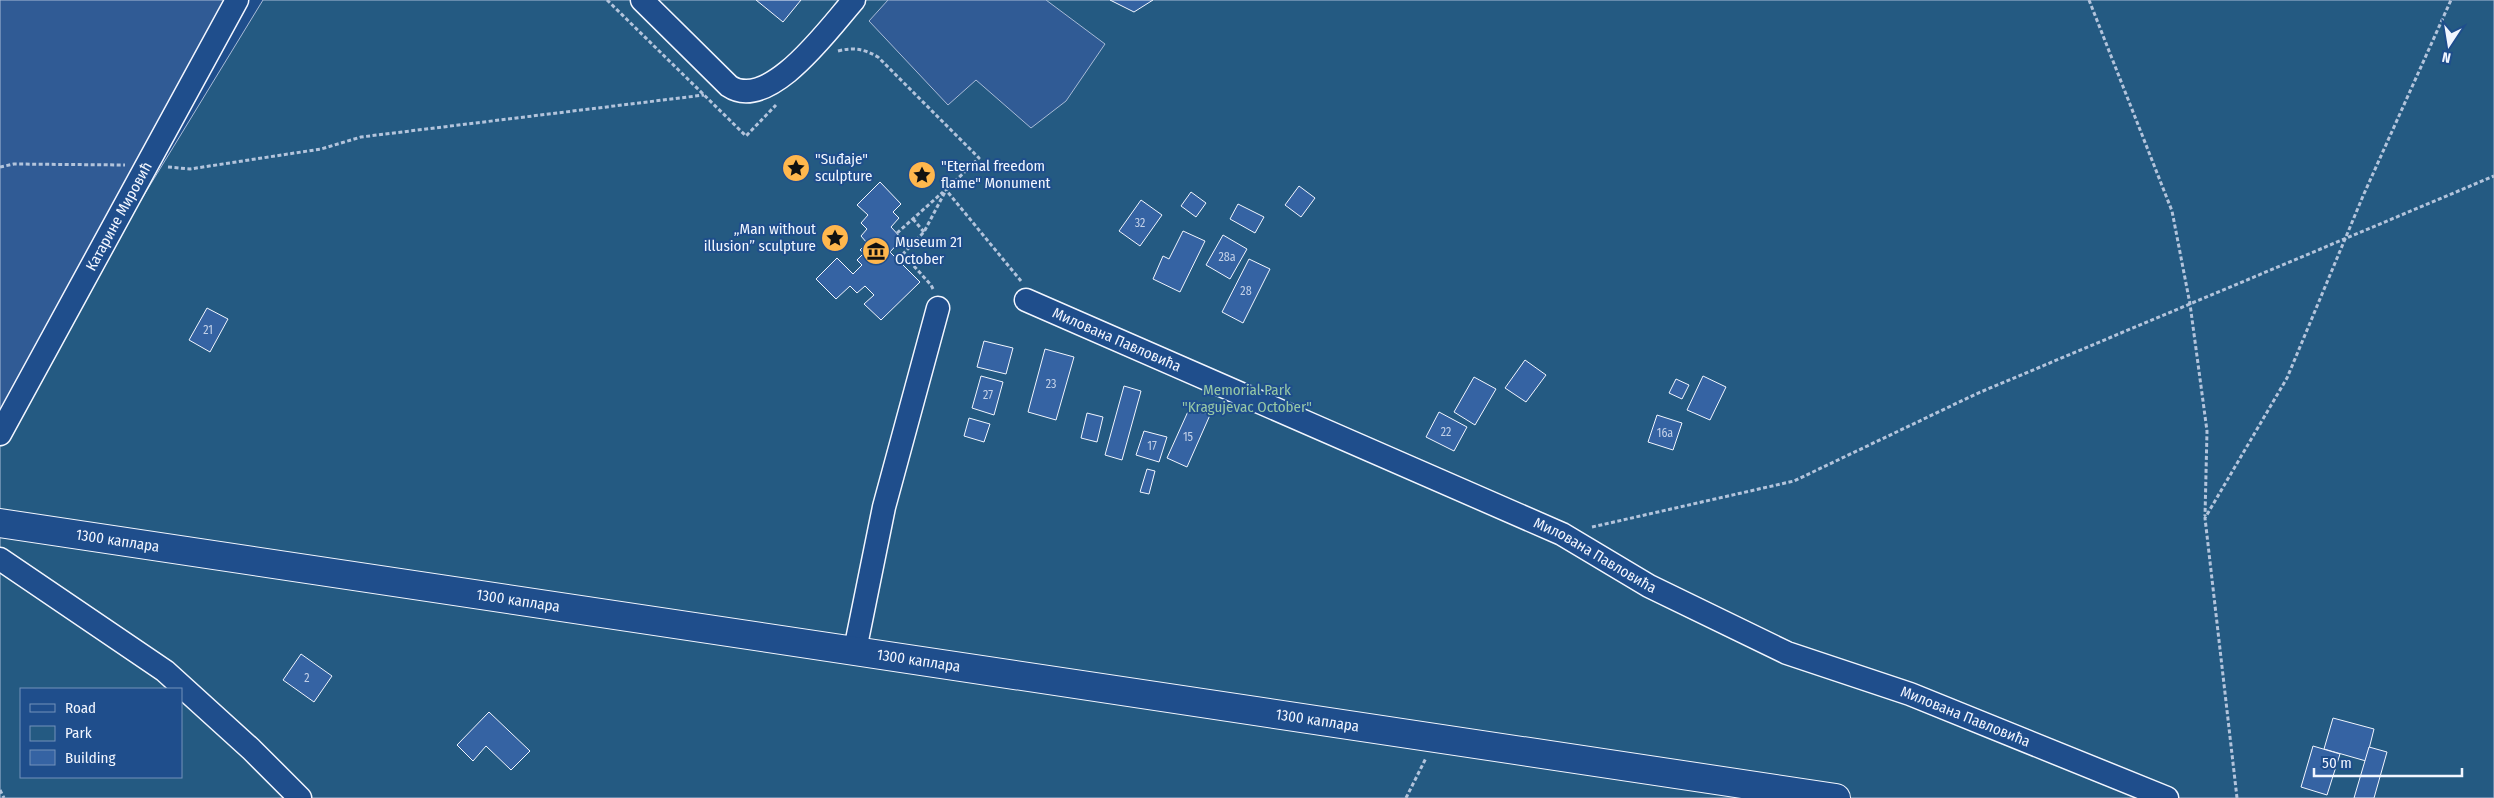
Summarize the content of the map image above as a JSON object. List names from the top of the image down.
{
  "streets": {
    "main road": ["1300 каплара"],
    "street": ["Катарине Мировић", "Милована Павловића"]
  },
  "parks": ["Memorial Park \"Kragujevac October\""],
  "places": {
    "place": ["\"Suđaje\" sculpture", "\"Eternal freedom flame\" Monument", "„Man without illusion” sculpture"],
    "museum": ["Museum 21 October"]
  },
  "house_numbers": [
    "32",
    "28a",
    "28",
    "21",
    "23",
    "27",
    "22",
    "16a",
    "15",
    "17",
    "2"
  ],
  "legend": ["Road", "Park", "Building"],
  "scale_bar": "50 m",
  "north": "bottom"
}
